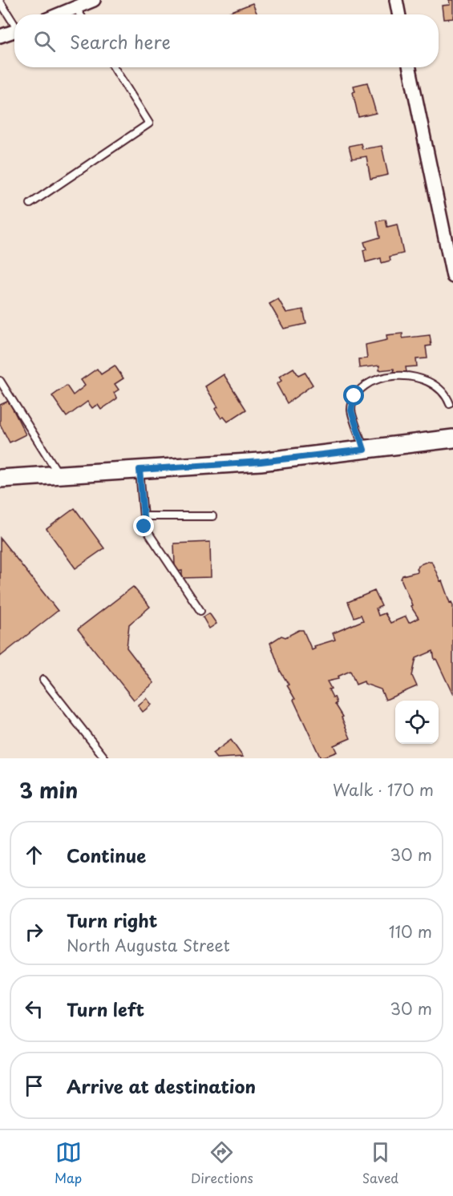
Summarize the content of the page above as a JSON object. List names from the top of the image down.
{
  "page": {
    "search": "Search here",
    "heading": ["3 min", "Walk · 170 m"],
    "list": [
      ["Continue", "30 m"],
      ["Turn right", "North Augusta Street", "110 m"],
      ["Turn left", "30 m"],
      "Arrive at destination"
    ],
    "nav": ["Map", "Directions", "Saved"]
  }
}
